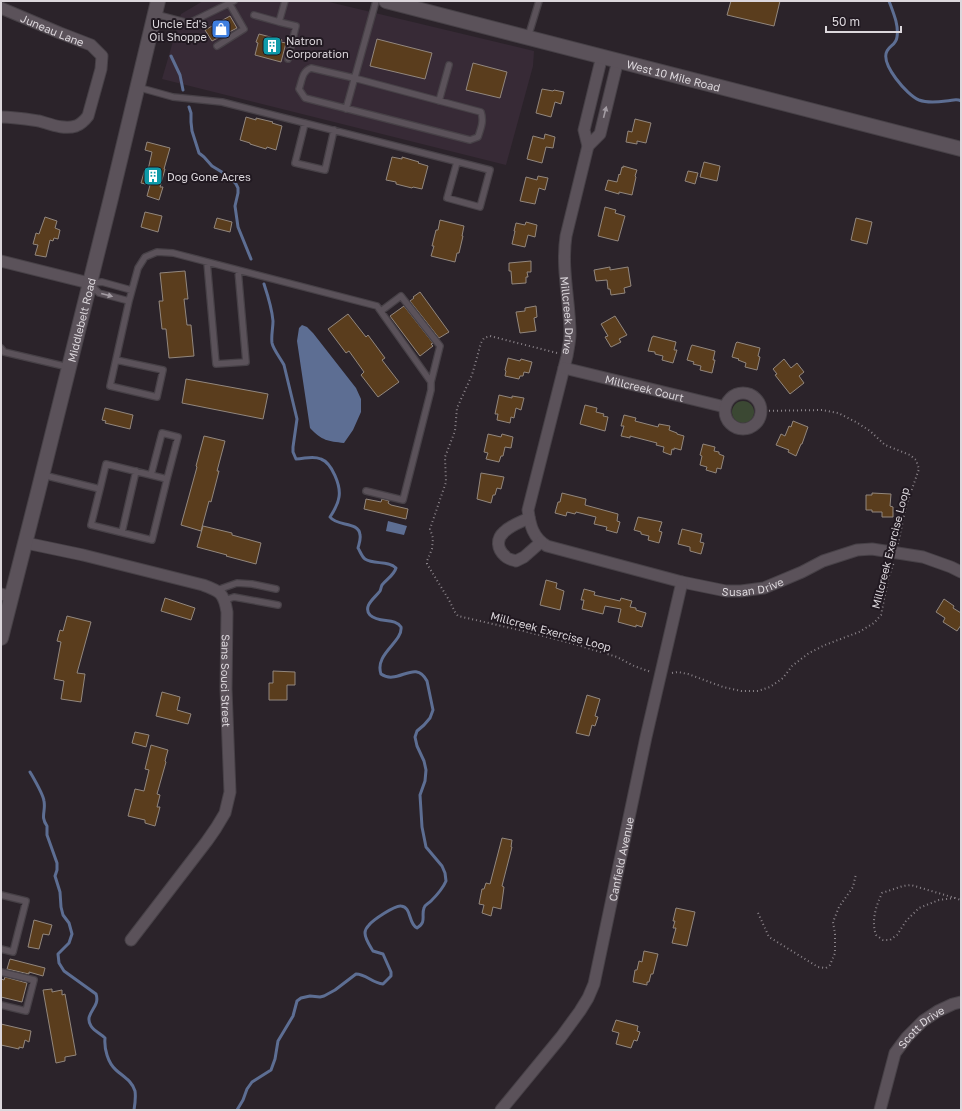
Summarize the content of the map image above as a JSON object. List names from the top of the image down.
{
  "streets": {
    "street": [
      "Juneau Lane",
      "West 10 Mile Road",
      "Millcreek Drive",
      "Middlebelt Road",
      "Millcreek Court",
      "Susan Drive",
      "Sans Souci Street",
      "Canfield Avenue",
      "Scott Drive"
    ],
    "path": ["Millcreek Exercise Loop"]
  },
  "crossings": [
    ["West 10 Mile Road", "Millcreek Drive"],
    ["Millcreek Drive", "Millcreek Court"],
    ["Millcreek Drive", "Millcreek Exercise Loop"],
    ["Millcreek Drive", "Susan Drive"],
    ["Millcreek Court", "Millcreek Exercise Loop"],
    ["Millcreek Exercise Loop", "Susan Drive"],
    ["Millcreek Exercise Loop", "Canfield Avenue"],
    ["Susan Drive", "Canfield Avenue"]
  ],
  "places": {
    "shop": ["Uncle Ed's Oil Shoppe"],
    "building": ["Natron Corporation", "Dog Gone Acres"]
  },
  "scale_bar": "50 m"
}
